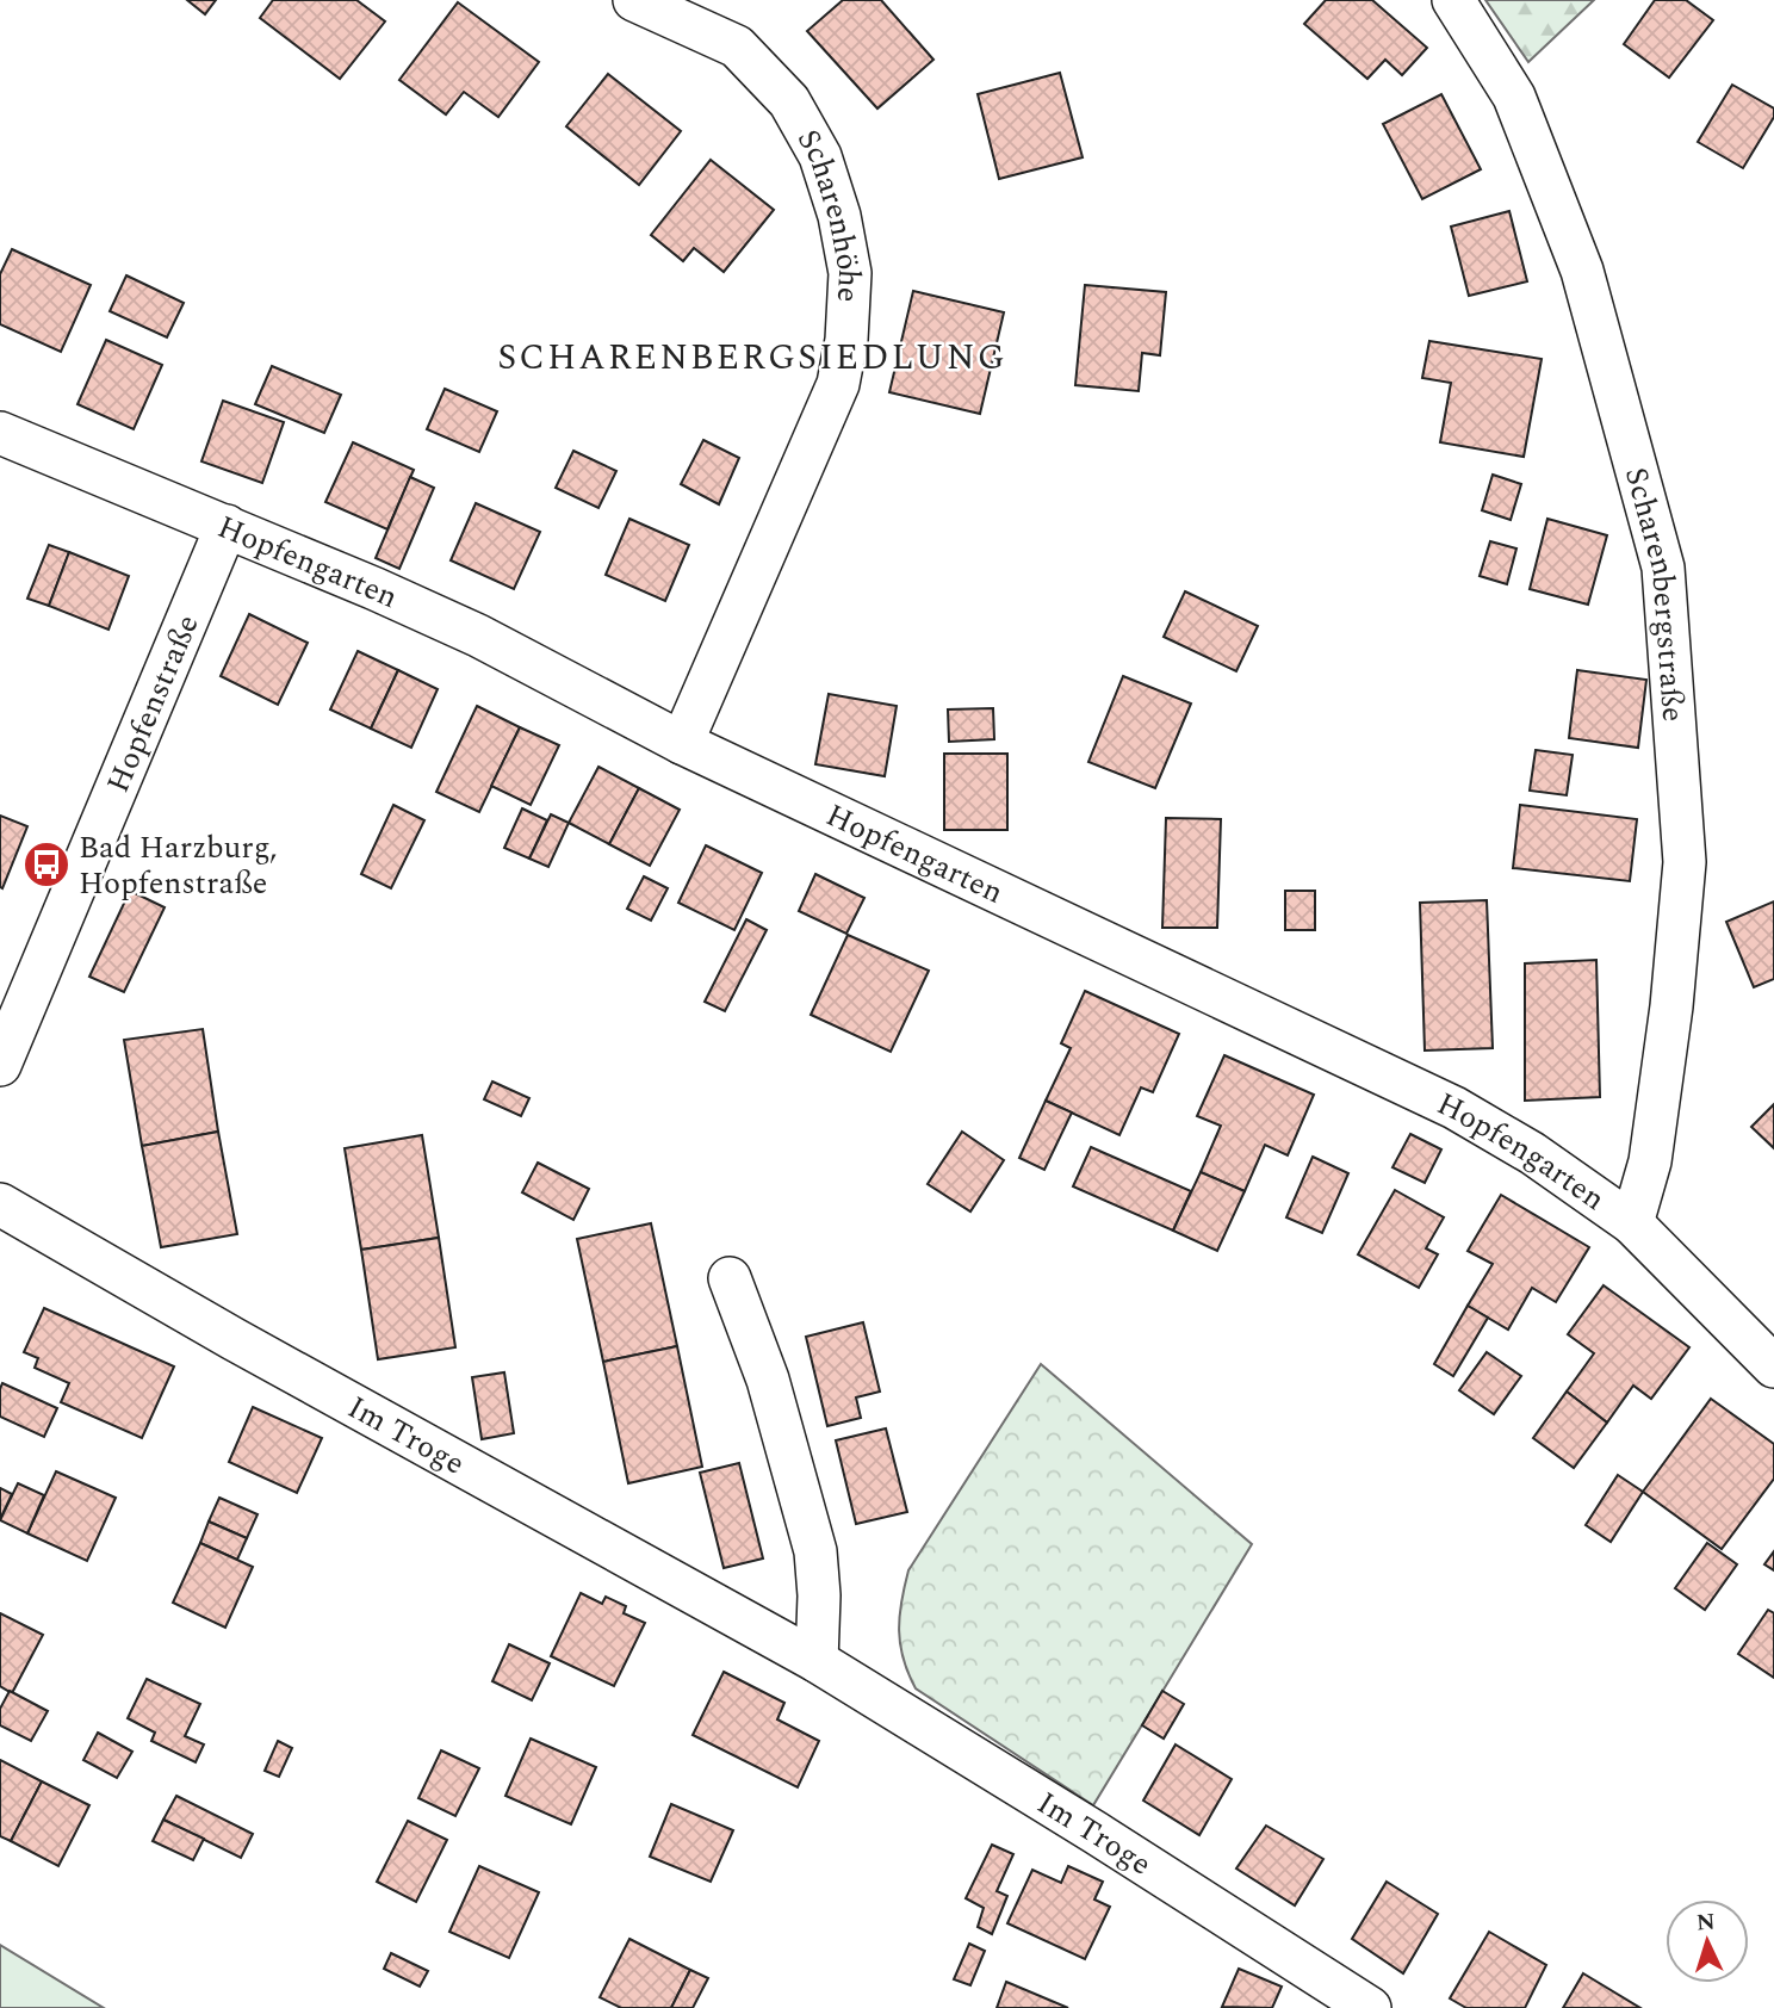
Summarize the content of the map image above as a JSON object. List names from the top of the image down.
{
  "streets": {
    "street": [
      "Scharenhöhe",
      "Hopfengarten",
      "Scharenbergstraße",
      "Hopfenstraße",
      "Im Troge"
    ]
  },
  "crossings": [
    ["Scharenhöhe", "Hopfengarten"],
    ["Hopfengarten", "Scharenbergstraße"],
    ["Hopfengarten", "Hopfenstraße"]
  ],
  "districts": ["SCHARENBERGSIEDLUNG"],
  "places": {
    "bus stop": ["Bad Harzburg, Hopfenstraße"]
  },
  "north": "top"
}
